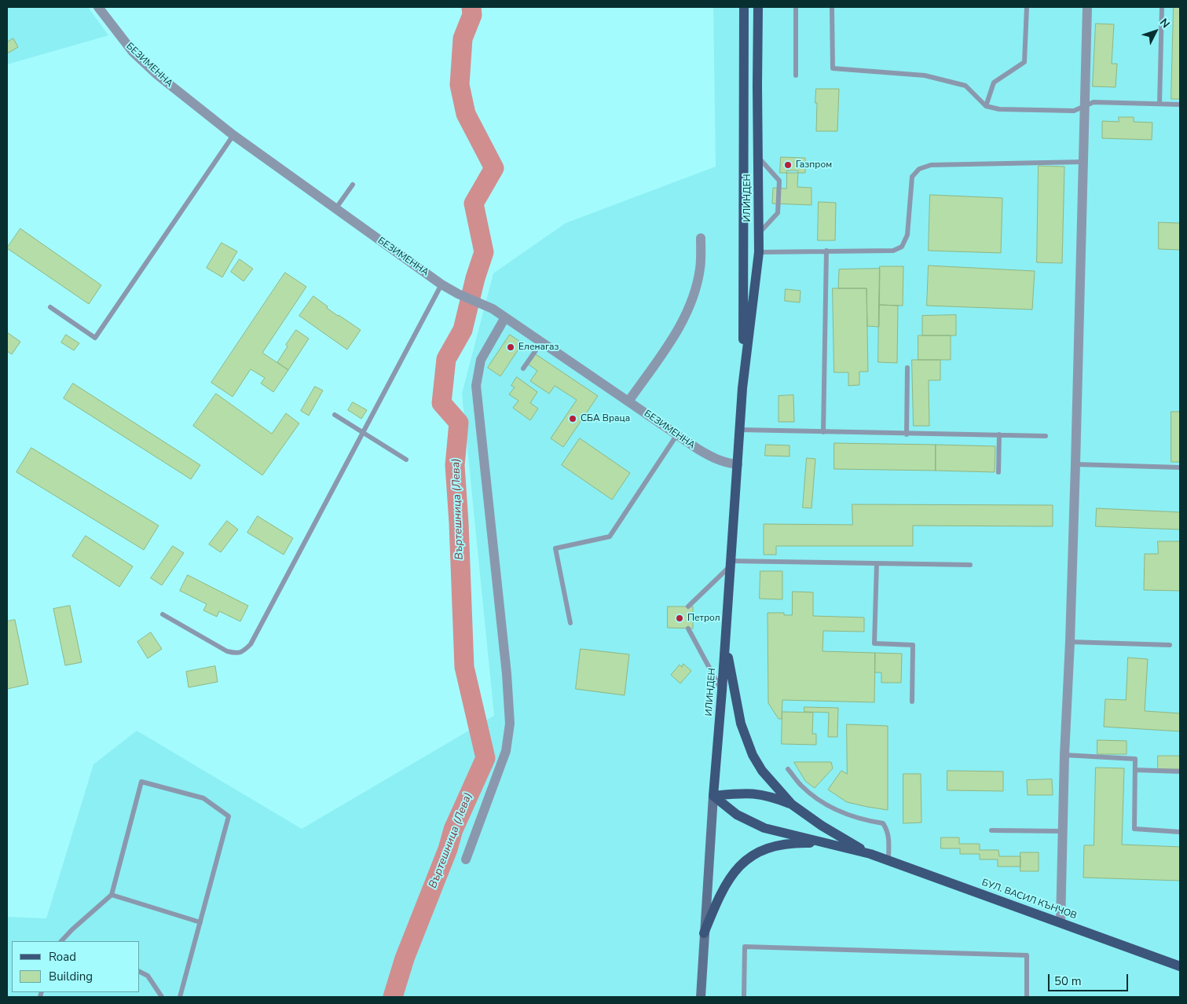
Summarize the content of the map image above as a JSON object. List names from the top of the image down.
{
  "streets": {
    "main road": ["ИЛИНДЕН", "БУЛ. ВАСИЛ КЪНЧОВ"],
    "street": ["БЕЗИМЕННА"]
  },
  "crossings": [
    ["БЕЗИМЕННА", "ИЛИНДЕН"],
    ["ИЛИНДЕН", "БУЛ. ВАСИЛ КЪНЧОВ"]
  ],
  "water": ["Въртешница (Лева)"],
  "places": [
    "Газпром",
    "Еленагаз",
    "СБА Враца",
    "Петрол"
  ],
  "legend": ["Road", "Building"],
  "scale_bar": "50 m",
  "north": "top right"
}
